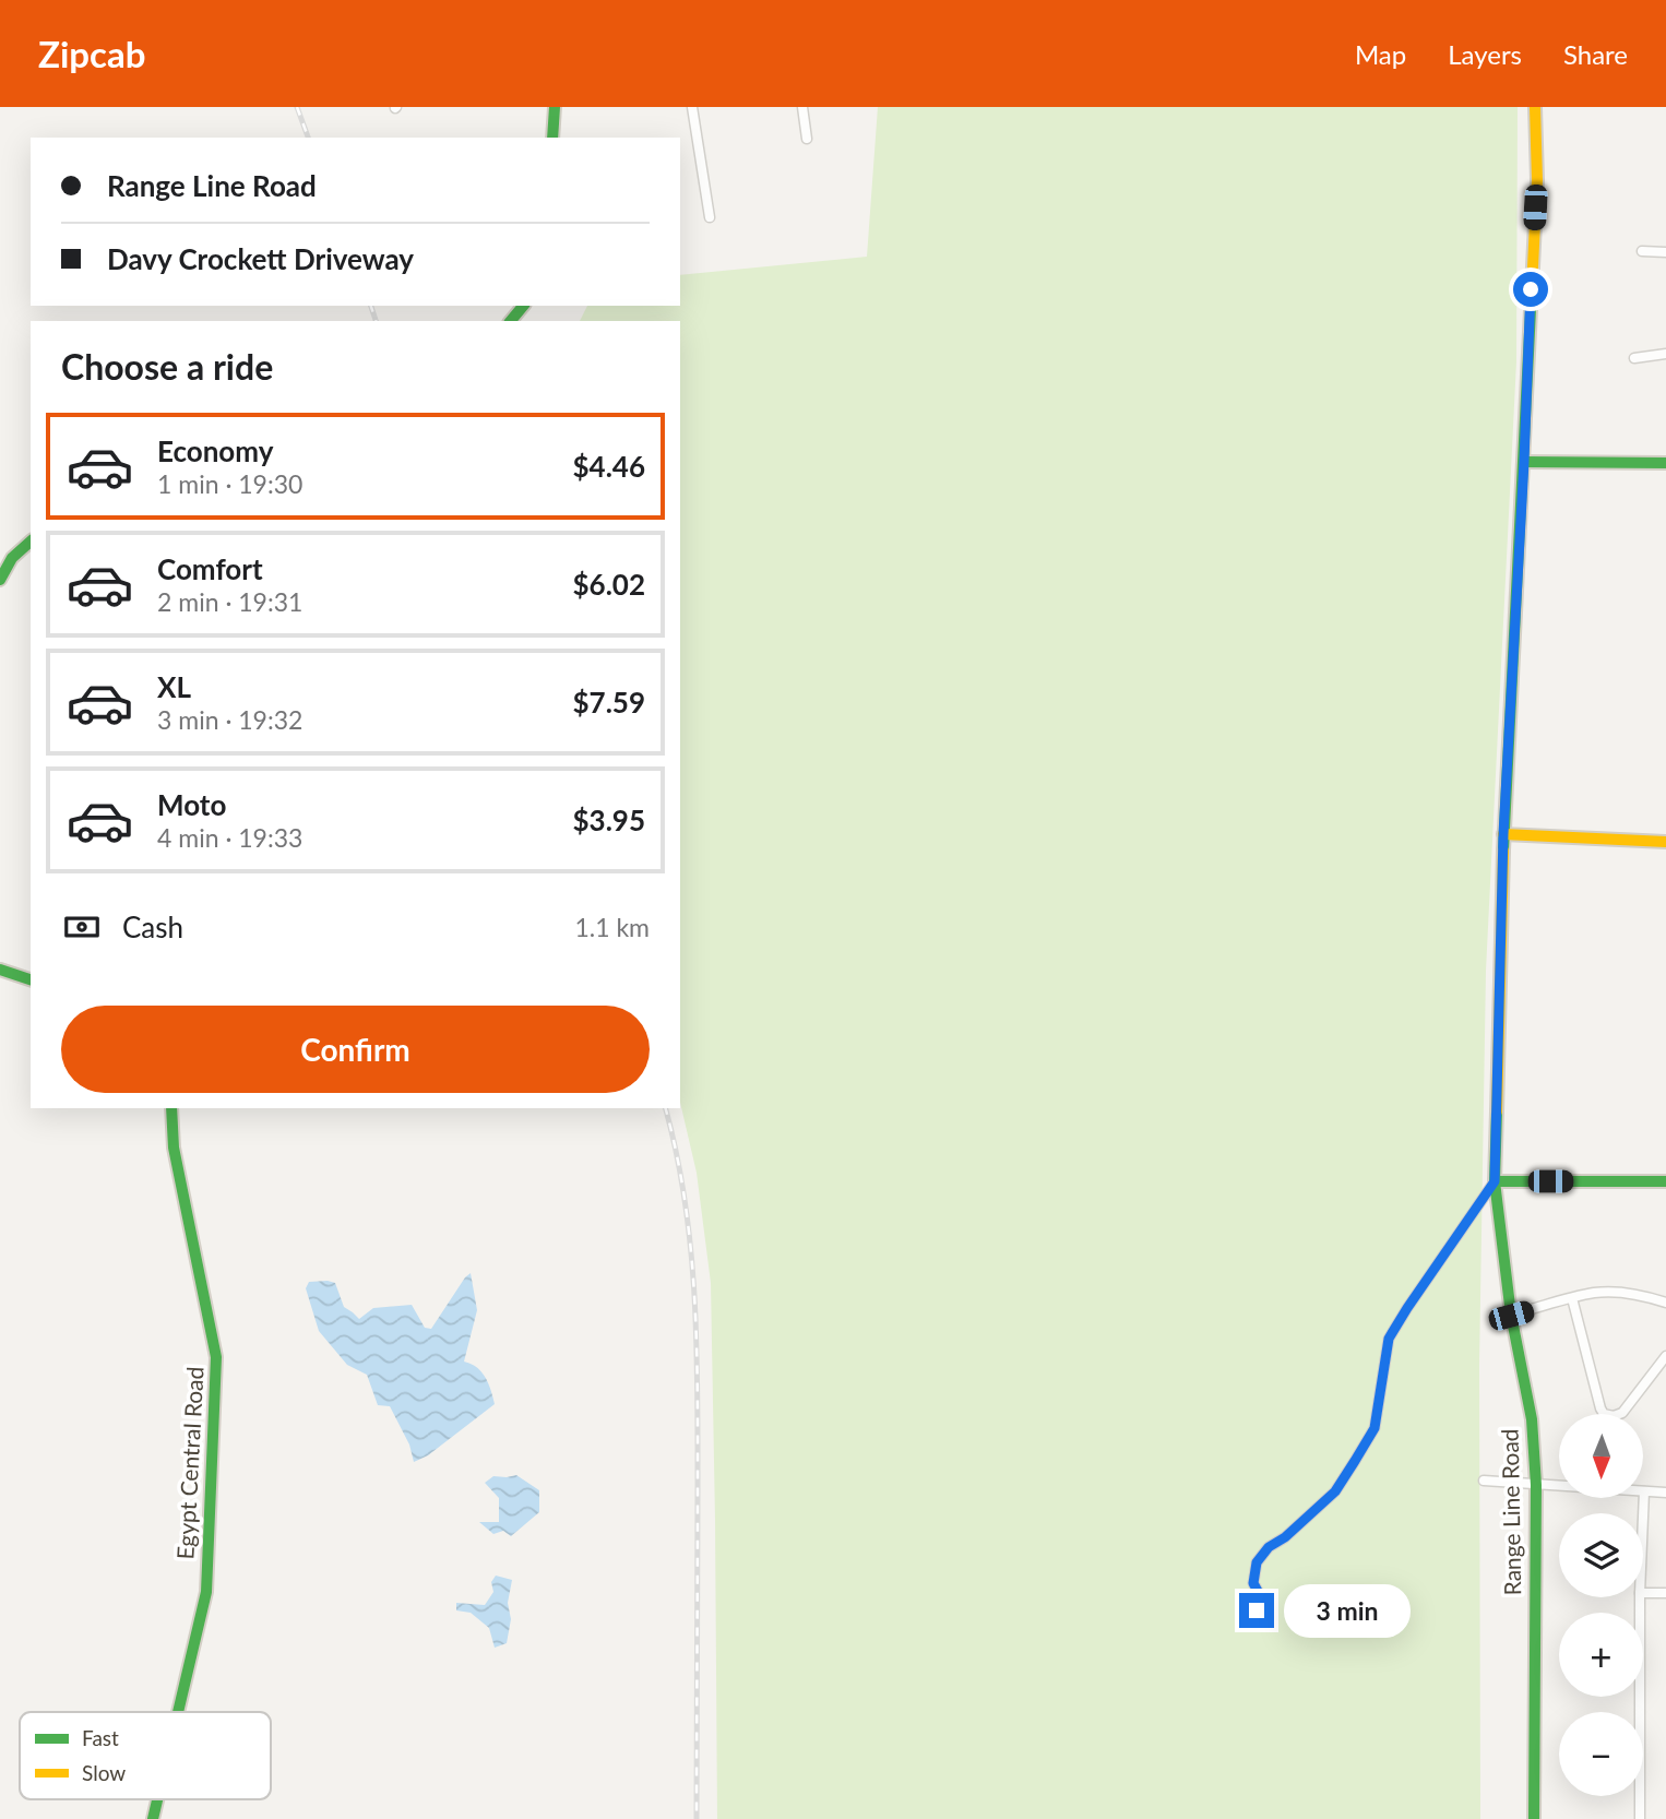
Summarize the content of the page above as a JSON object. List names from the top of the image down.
{
  "streets": {
    "street": ["Egypt Central Road", "Range Line Road"]
  },
  "legend": ["Fast", "Slow"],
  "north": "bottom",
  "page": {
    "header": "Zipcab",
    "nav": ["Map", "Layers", "Share"],
    "banner": ["Range Line Road", "Davy Crockett Driveway"],
    "heading": "Choose a ride",
    "list": [
      {
        "name": "Economy",
        "note": "1 min · 19:30",
        "value": "$4.46"
      },
      {
        "name": "Comfort",
        "note": "2 min · 19:31",
        "value": "$6.02"
      },
      {
        "name": "XL",
        "note": "3 min · 19:32",
        "value": "$7.59"
      },
      {
        "name": "Moto",
        "note": "4 min · 19:33",
        "value": "$3.95"
      }
    ],
    "pay": ["Cash", "1.1 km"],
    "buttons": "Confirm",
    "map_buttons": ["+", "−"],
    "bubble": "3 min"
  }
}
